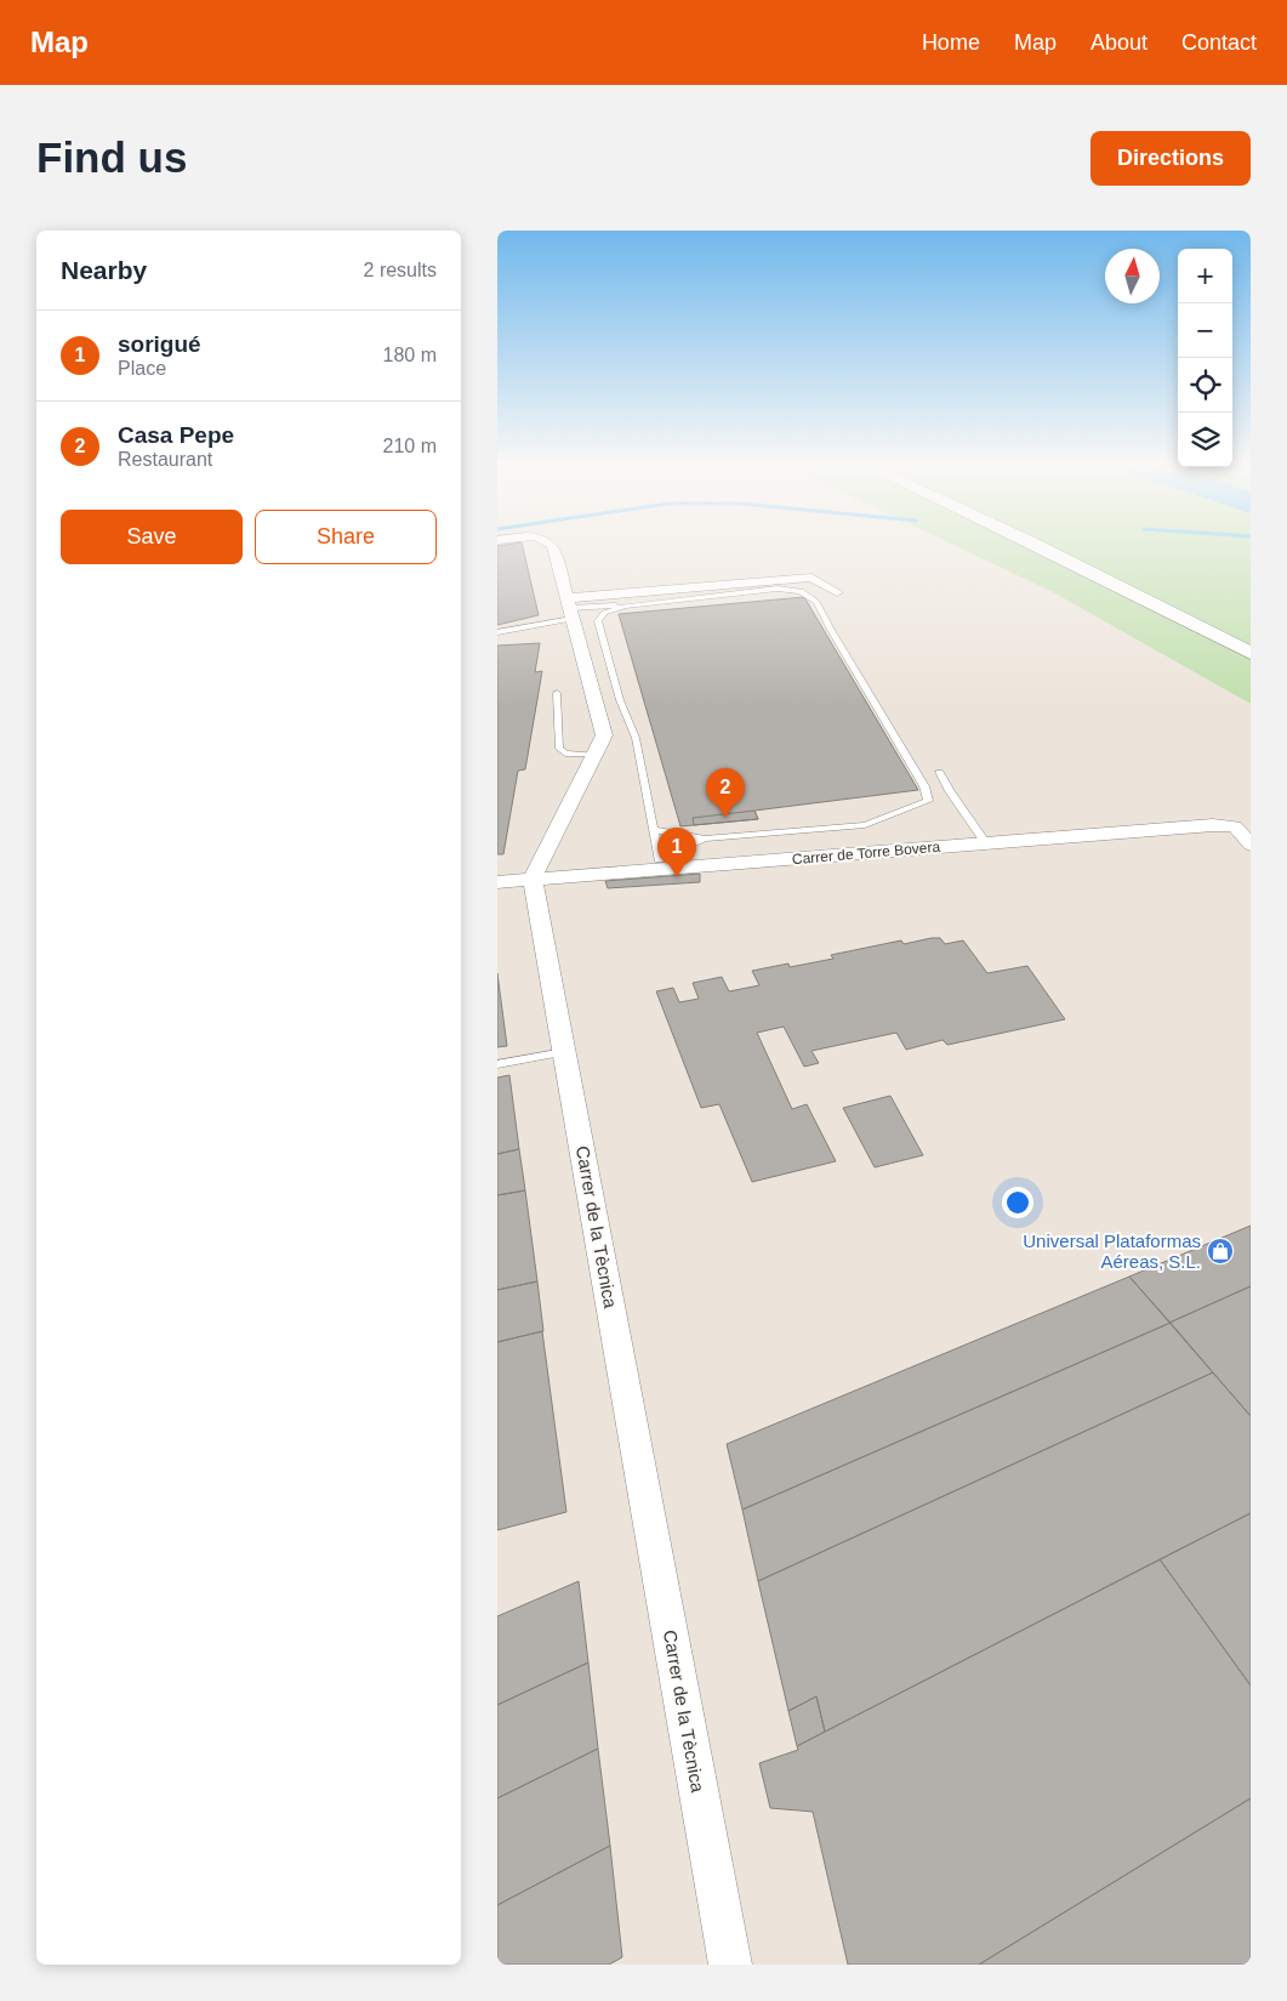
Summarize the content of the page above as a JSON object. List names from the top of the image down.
{
  "streets": {
    "street": ["Carrer de Torre Bovera", "Carrer de la Tècnica"]
  },
  "crossings": [
    ["Carrer de Torre Bovera", "Carrer de la Tècnica"]
  ],
  "places": {
    "shop": ["Universal Plataformas Aéreas, S.L."]
  },
  "north": "top",
  "page": {
    "header": "Map",
    "nav": [
      "Home",
      "Map",
      "About",
      "Contact"
    ],
    "buttons": [
      "Directions",
      ["Save", "Share"]
    ],
    "title": "Find us",
    "heading": ["Nearby", "2 results"],
    "map_buttons": ["+", "−"],
    "list": [
      {
        "mark": "1",
        "name": "sorigué",
        "note": "Place",
        "value": "180 m"
      },
      {
        "mark": "2",
        "name": "Casa Pepe",
        "note": "Restaurant",
        "value": "210 m"
      }
    ],
    "pins": ["2", "1"]
  }
}
